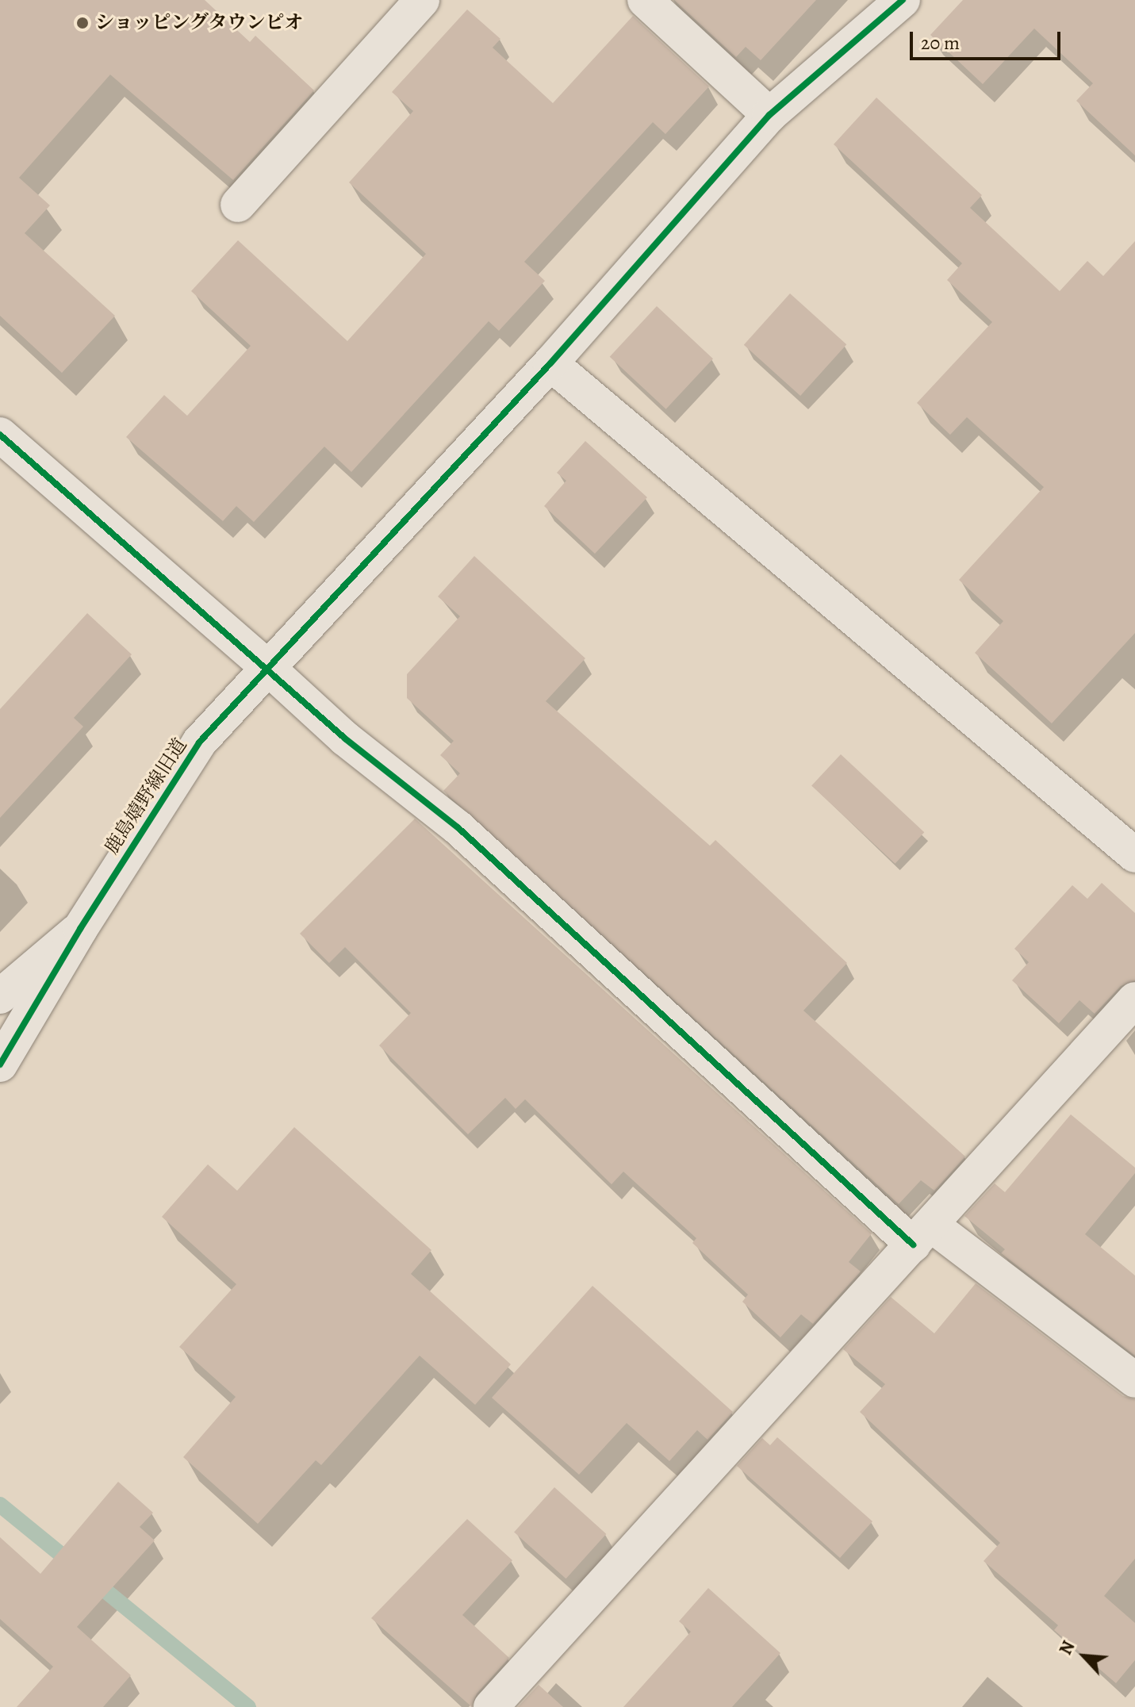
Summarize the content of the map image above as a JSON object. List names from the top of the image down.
{
  "streets": {
    "street": ["鹿島嬉野線旧道"]
  },
  "places": ["ショッピングタウンピオ"],
  "scale_bar": "20 m",
  "north": "top left"
}
